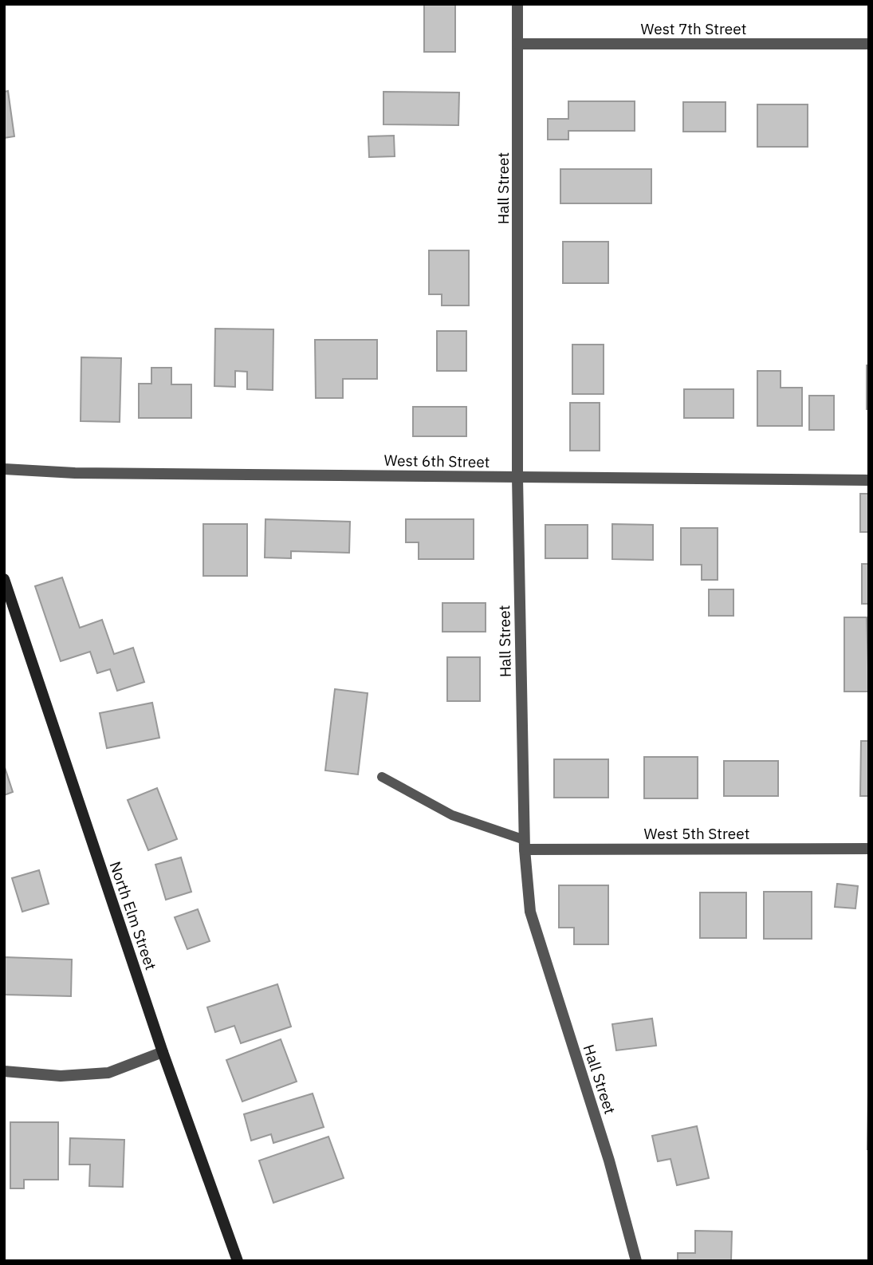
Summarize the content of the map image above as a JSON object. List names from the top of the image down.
{
  "streets": {
    "street": [
      "West 7th Street",
      "Hall Street",
      "West 6th Street",
      "West 5th Street",
      "North Elm Street"
    ]
  },
  "crossings": [
    ["West 7th Street", "Hall Street"],
    ["Hall Street", "West 6th Street"],
    ["Hall Street", "West 5th Street"]
  ]
}
